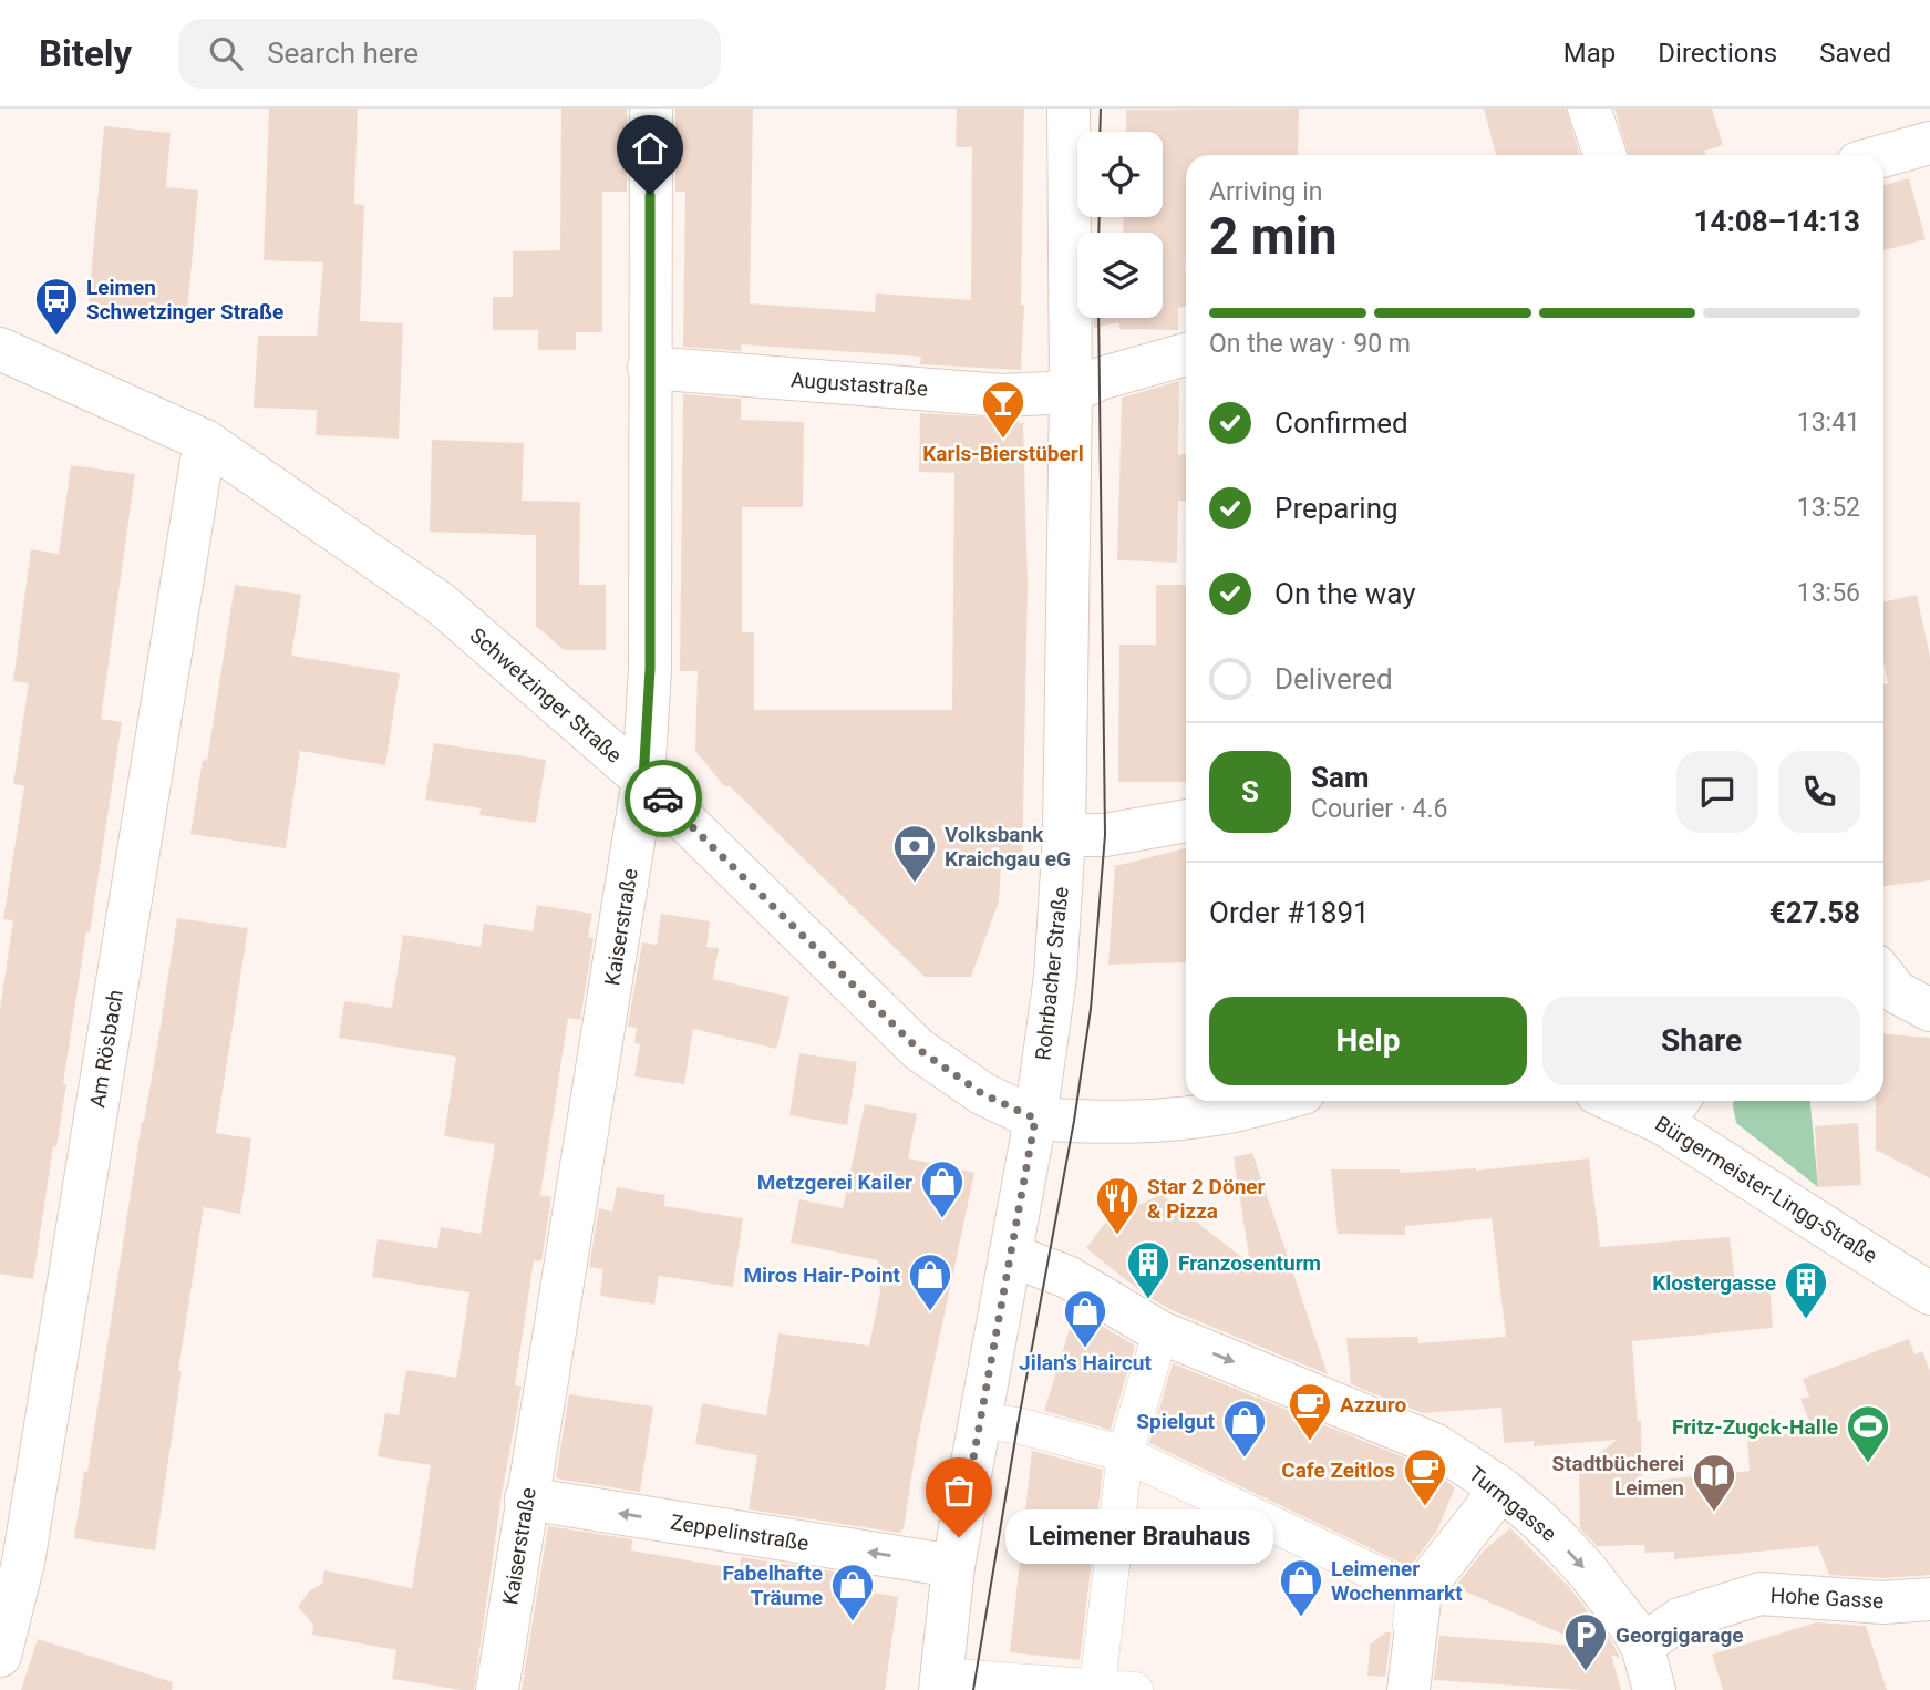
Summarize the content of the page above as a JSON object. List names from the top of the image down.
{
  "streets": {
    "street": [
      "Augustastraße",
      "Schwetzinger Straße",
      "Kaiserstraße",
      "Rohrbacher Straße",
      "Am Rösbach",
      "Bürgermeister-Lingg-Straße",
      "Turmgasse",
      "Zeppelinstraße",
      "Hohe Gasse"
    ]
  },
  "crossings": [
    ["Augustastraße", "Kaiserstraße"],
    ["Augustastraße", "Rohrbacher Straße"],
    ["Schwetzinger Straße", "Kaiserstraße"],
    ["Schwetzinger Straße", "Rohrbacher Straße"],
    ["Schwetzinger Straße", "Am Rösbach"],
    ["Kaiserstraße", "Zeppelinstraße"],
    ["Rohrbacher Straße", "Turmgasse"],
    ["Rohrbacher Straße", "Zeppelinstraße"],
    ["Turmgasse", "Hohe Gasse"]
  ],
  "one_way": ["Turmgasse", "Zeppelinstraße"],
  "places": {
    "bus stop": ["Leimen Schwetzinger Straße"],
    "bar": ["Karls-Bierstüberl"],
    "bank": ["Volksbank Kraichgau eG"],
    "shop": [
      "Metzgerei Kailer",
      "Miros Hair-Point",
      "Jilan's Haircut",
      "Spielgut",
      "Leimener Wochenmarkt",
      "Fabelhafte Träume"
    ],
    "restaurant": ["Star 2 Döner & Pizza"],
    "building": ["Franzosenturm", "Klostergasse"],
    "cafe": ["Azzuro", "Cafe Zeitlos"],
    "sports": ["Fritz-Zugck-Halle"],
    "library": ["Stadtbücherei Leimen"],
    "other": ["Leimener Brauhaus"],
    "parking": ["Georgigarage"]
  },
  "page": {
    "header": "Bitely",
    "search": "Search here",
    "nav": ["Map", "Directions", "Saved"],
    "heading": ["2 min", "Arriving in", "14:08–14:13"],
    "panel": [
      "Sam",
      "Courier · 4.6",
      "Order #1891",
      "€27.58"
    ],
    "bar": "On the way · 90 m",
    "list": [
      ["Confirmed", "13:41"],
      ["Preparing", "13:52"],
      ["On the way", "13:56"],
      "Delivered"
    ],
    "round": "S",
    "buttons": ["Help", "Share"],
    "bubble": "Leimener Brauhaus"
  }
}
